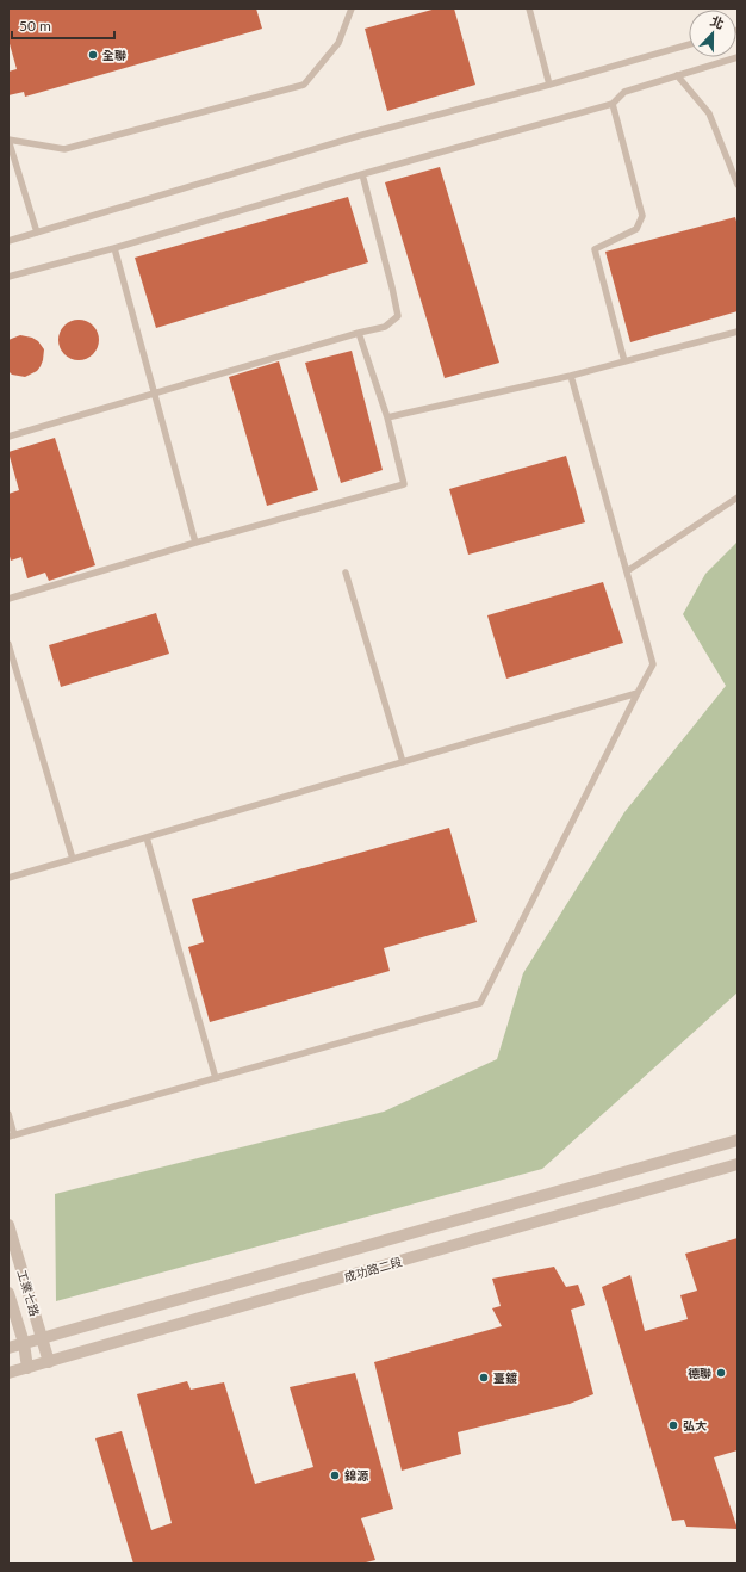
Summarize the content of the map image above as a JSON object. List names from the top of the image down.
{
  "streets": {
    "street": ["成功路二段", "工業七路"]
  },
  "crossings": [
    ["成功路二段", "工業七路"]
  ],
  "places": [
    "全聯",
    "德聯",
    "臺鍍",
    "弘大",
    "錦源"
  ],
  "scale_bar": "50 m",
  "north": "top"
}
